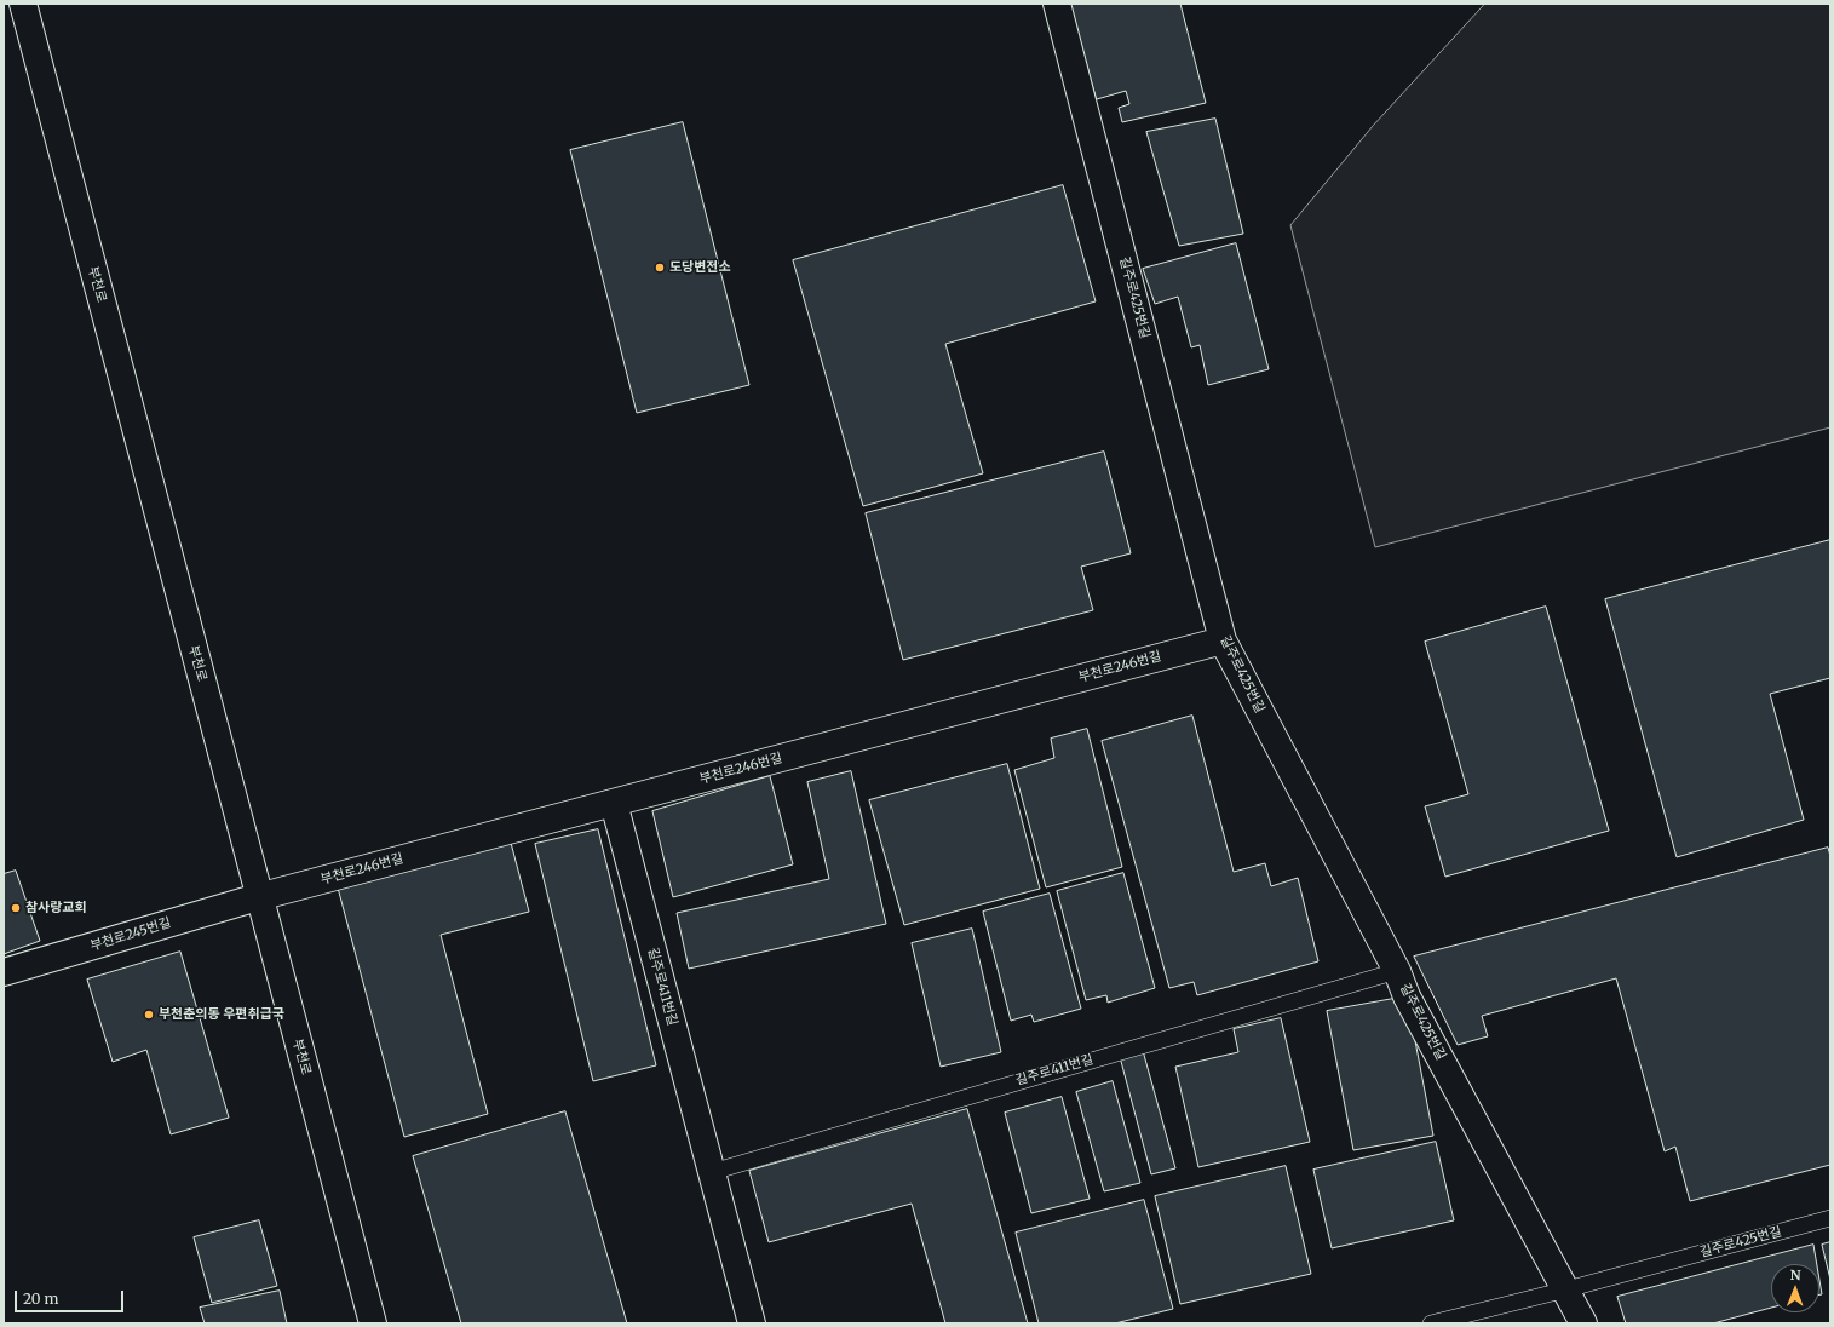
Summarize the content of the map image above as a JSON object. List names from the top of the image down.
{
  "streets": {
    "street": [
      "부천로",
      "길주로425번길",
      "부천로246번길",
      "부천로245번길",
      "길주로411번길"
    ]
  },
  "crossings": [
    ["부천로", "부천로246번길"],
    ["부천로", "부천로245번길"],
    ["길주로425번길", "부천로246번길"],
    ["길주로425번길", "길주로411번길"],
    ["부천로246번길", "부천로245번길"],
    ["부천로246번길", "길주로411번길"]
  ],
  "places": ["도당변전소", "참사랑교회", "부천춘의동 우편취급국"],
  "scale_bar": "20 m",
  "north": "top"
}
